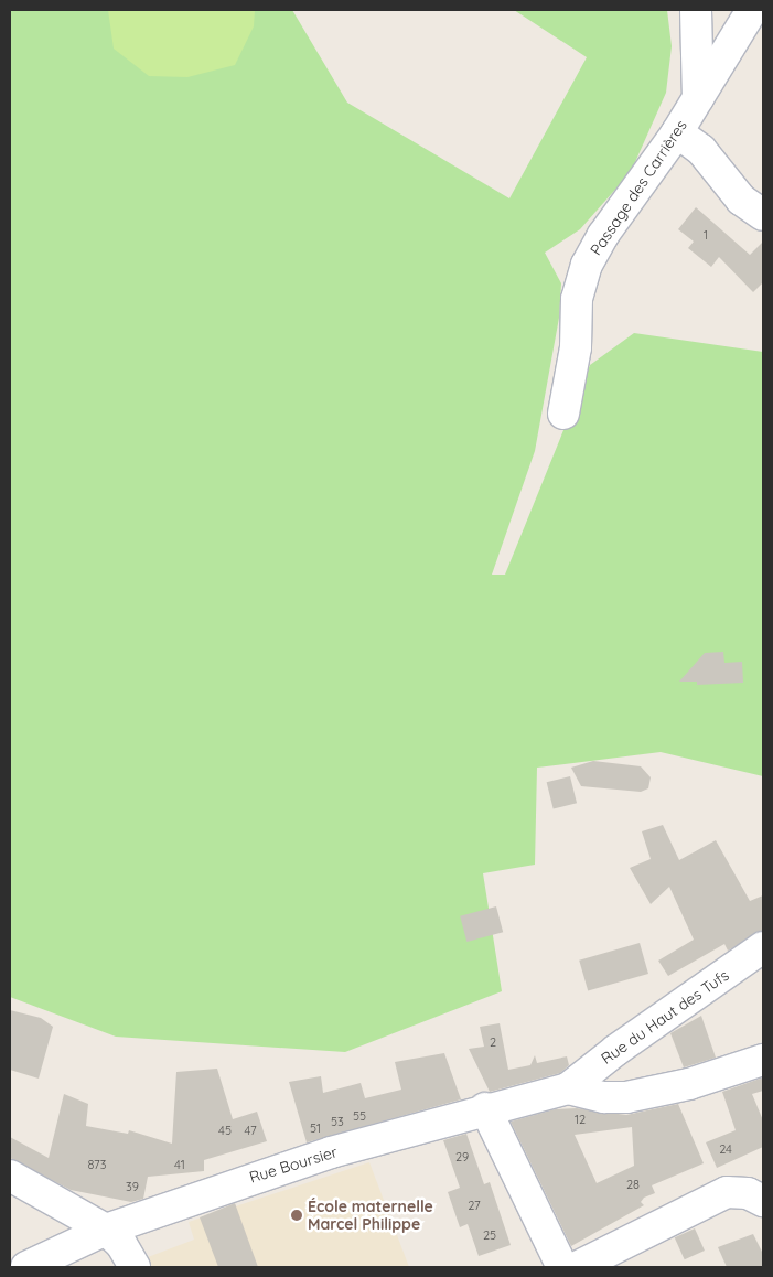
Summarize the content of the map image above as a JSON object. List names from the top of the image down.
{
  "streets": {
    "street": ["Passage des Carrières", "Rue du Haut des Tufs", "Rue Boursier"]
  },
  "crossings": [
    ["Rue du Haut des Tufs", "Rue Boursier"]
  ],
  "places": ["École maternelle Marcel Philippe"],
  "house_numbers": [
    "1",
    "2",
    "55",
    "12",
    "53",
    "51",
    "45",
    "47",
    "24",
    "29",
    "873",
    "41",
    "28",
    "39",
    "27",
    "25"
  ]
}
